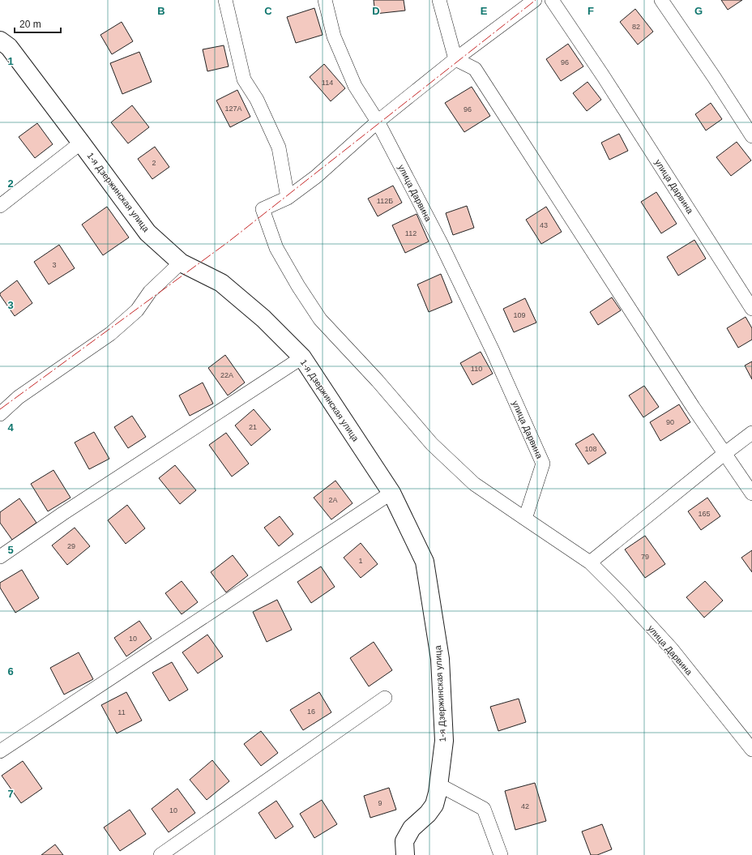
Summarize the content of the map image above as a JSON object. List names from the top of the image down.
{
  "streets": {
    "street": ["улица Дарвина", "1-я Дзержинская улица"]
  },
  "house_numbers": [
    "82",
    "96",
    "114",
    "127А",
    "96",
    "2",
    "112Б",
    "43",
    "112",
    "3",
    "109",
    "110",
    "22А",
    "90",
    "21",
    "108",
    "2А",
    "165",
    "29",
    "79",
    "1",
    "10",
    "16",
    "11",
    "9",
    "42",
    "10"
  ],
  "scale_bar": "20 m",
  "grid": {
    "columns": [
      "B",
      "C",
      "D",
      "E",
      "F",
      "G"
    ],
    "rows": [
      "1",
      "2",
      "3",
      "4",
      "5",
      "6",
      "7"
    ]
  }
}
